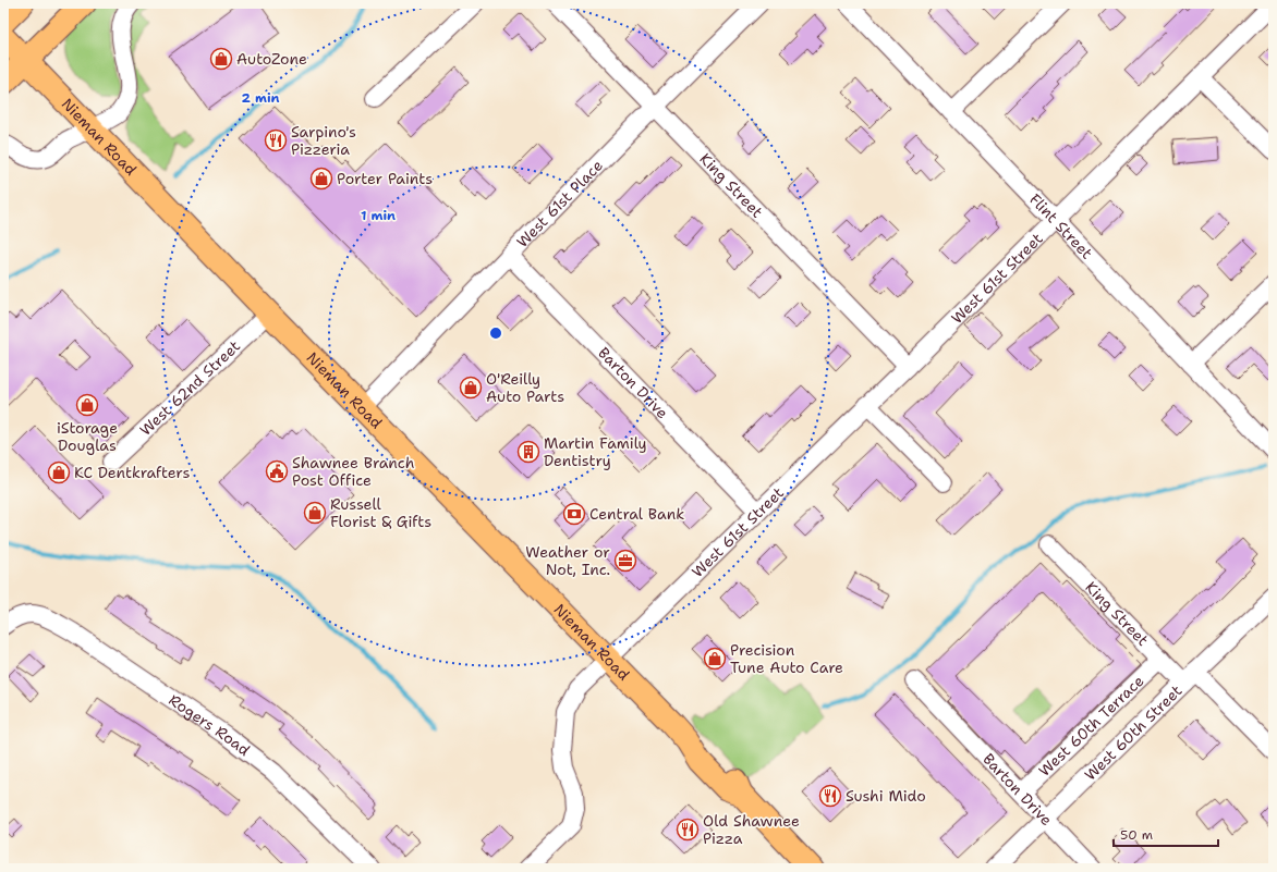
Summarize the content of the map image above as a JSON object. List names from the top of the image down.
{
  "streets": {
    "main road": ["Nieman Road"],
    "street": [
      "King Street",
      "West 61st Place",
      "Flint Street",
      "West 61st Street",
      "Barton Drive",
      "West 62nd Street",
      "Rogers Road",
      "West 60th Terrace",
      "West 60th Street"
    ]
  },
  "crossings": [
    ["Nieman Road", "West 61st Place"],
    ["Nieman Road", "West 61st Street"],
    ["Nieman Road", "West 62nd Street"],
    ["King Street", "West 61st Place"],
    ["King Street", "West 61st Street"],
    ["King Street", "West 60th Terrace"],
    ["King Street", "West 60th Street"],
    ["West 61st Place", "Barton Drive"],
    ["Flint Street", "West 61st Street"],
    ["West 61st Street", "Barton Drive"],
    ["Barton Drive", "West 60th Terrace"],
    ["Barton Drive", "West 60th Street"]
  ],
  "places": {
    "shop": [
      "AutoZone",
      "Porter Paints",
      "O'Reilly Auto Parts",
      "iStorage Douglas",
      "KC Dentkrafters",
      "Russell Florist & Gifts",
      "Precision Tune Auto Care"
    ],
    "restaurant": ["Sarpino's Pizzeria", "Sushi Mido", "Old Shawnee Pizza"],
    "building": ["Martin Family Dentistry"],
    "public building": ["Shawnee Branch Post Office"],
    "bank": ["Central Bank"],
    "office": ["Weather or Not, Inc."]
  },
  "scale_bar": "50 m",
  "rings": ["2 min", "1 min"]
}
